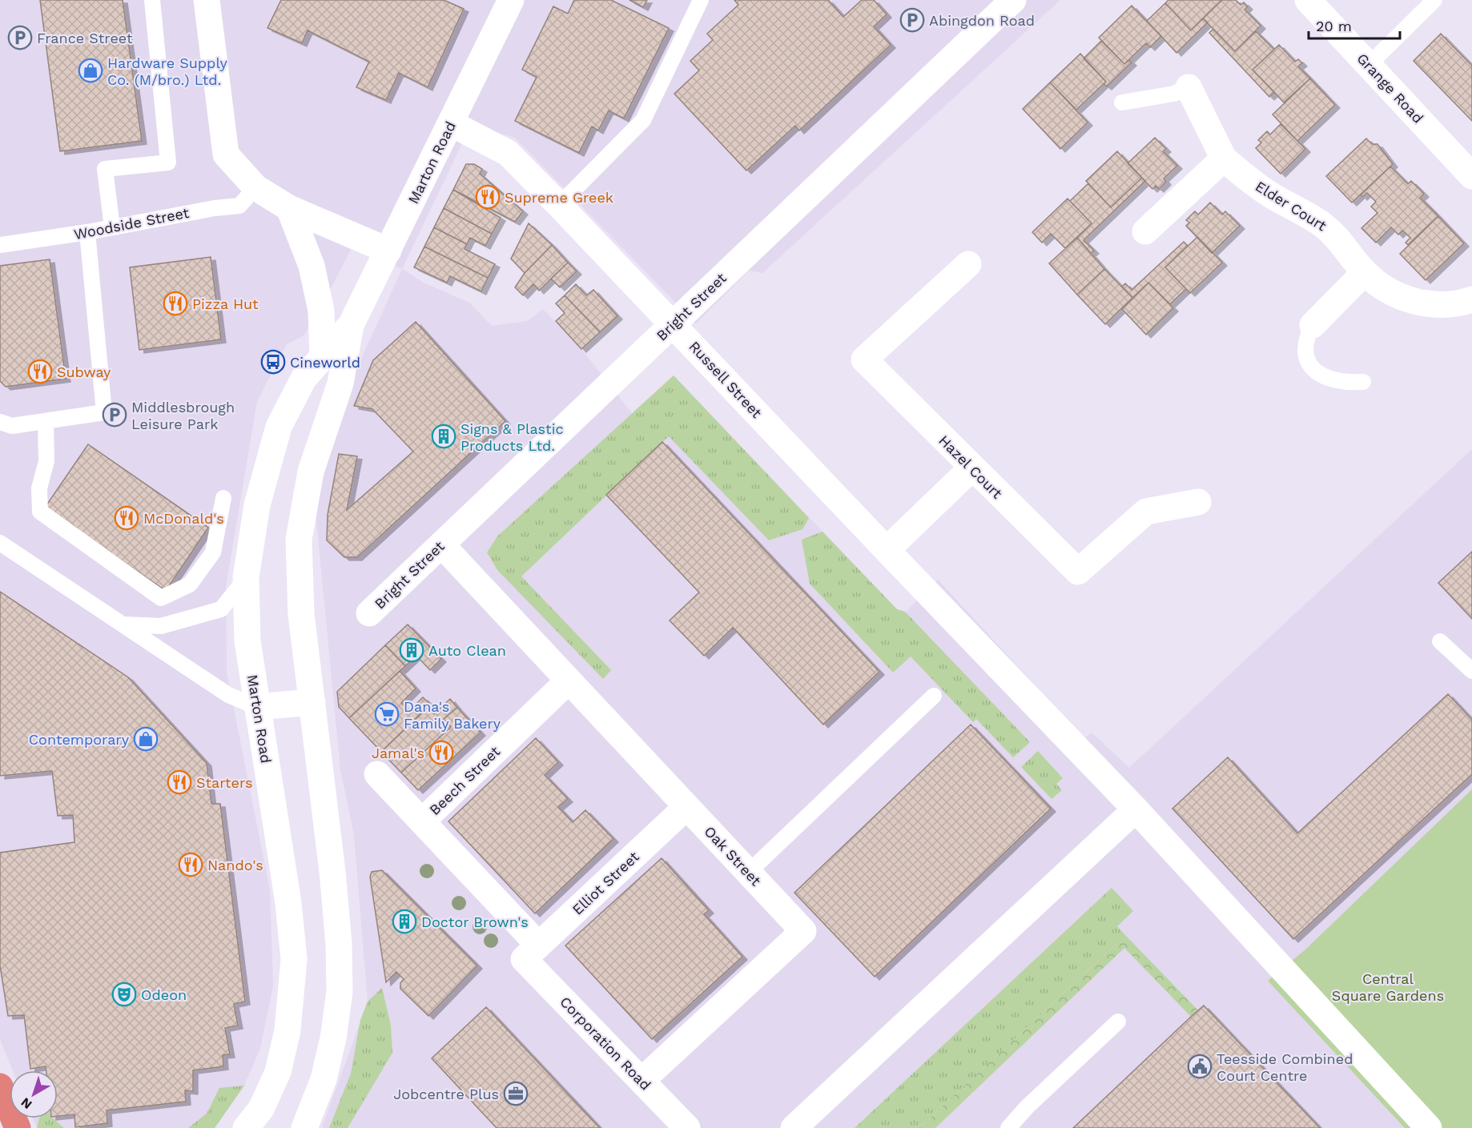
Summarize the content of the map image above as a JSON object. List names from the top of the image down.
{
  "streets": {
    "street": [
      "Grange Road",
      "Marton Road",
      "Elder Court",
      "Bright Street",
      "Russell Street",
      "Hazel Court",
      "Beech Street",
      "Oak Street",
      "Elliot Street",
      "Corporation Road"
    ],
    "lane": ["Woodside Street"]
  },
  "crossings": [
    ["Marton Road", "Russell Street"],
    ["Bright Street", "Russell Street"],
    ["Bright Street", "Oak Street"],
    ["Beech Street", "Oak Street"],
    ["Beech Street", "Corporation Road"],
    ["Oak Street", "Elliot Street"],
    ["Oak Street", "Corporation Road"],
    ["Elliot Street", "Corporation Road"]
  ],
  "parks": ["Central Square Gardens"],
  "places": {
    "parking": ["Abingdon Road", "France Street", "Middlesbrough Leisure Park"],
    "shop": ["Hardware Supply Co. (M/bro.) Ltd.", "Contemporary"],
    "restaurant": [
      "Supreme Greek",
      "Pizza Hut",
      "Subway",
      "McDonald's",
      "Jamal's",
      "Starters",
      "Nando's"
    ],
    "bus stop": ["Cineworld"],
    "building": ["Signs & Plastic Products Ltd.", "Auto Clean", "Doctor Brown's"],
    "supermarket": ["Dana's Family Bakery"],
    "theatre": ["Odeon"],
    "public building": ["Teesside Combined Court Centre"],
    "office": ["Jobcentre Plus"]
  },
  "scale_bar": "20 m",
  "north": "bottom left"
}
